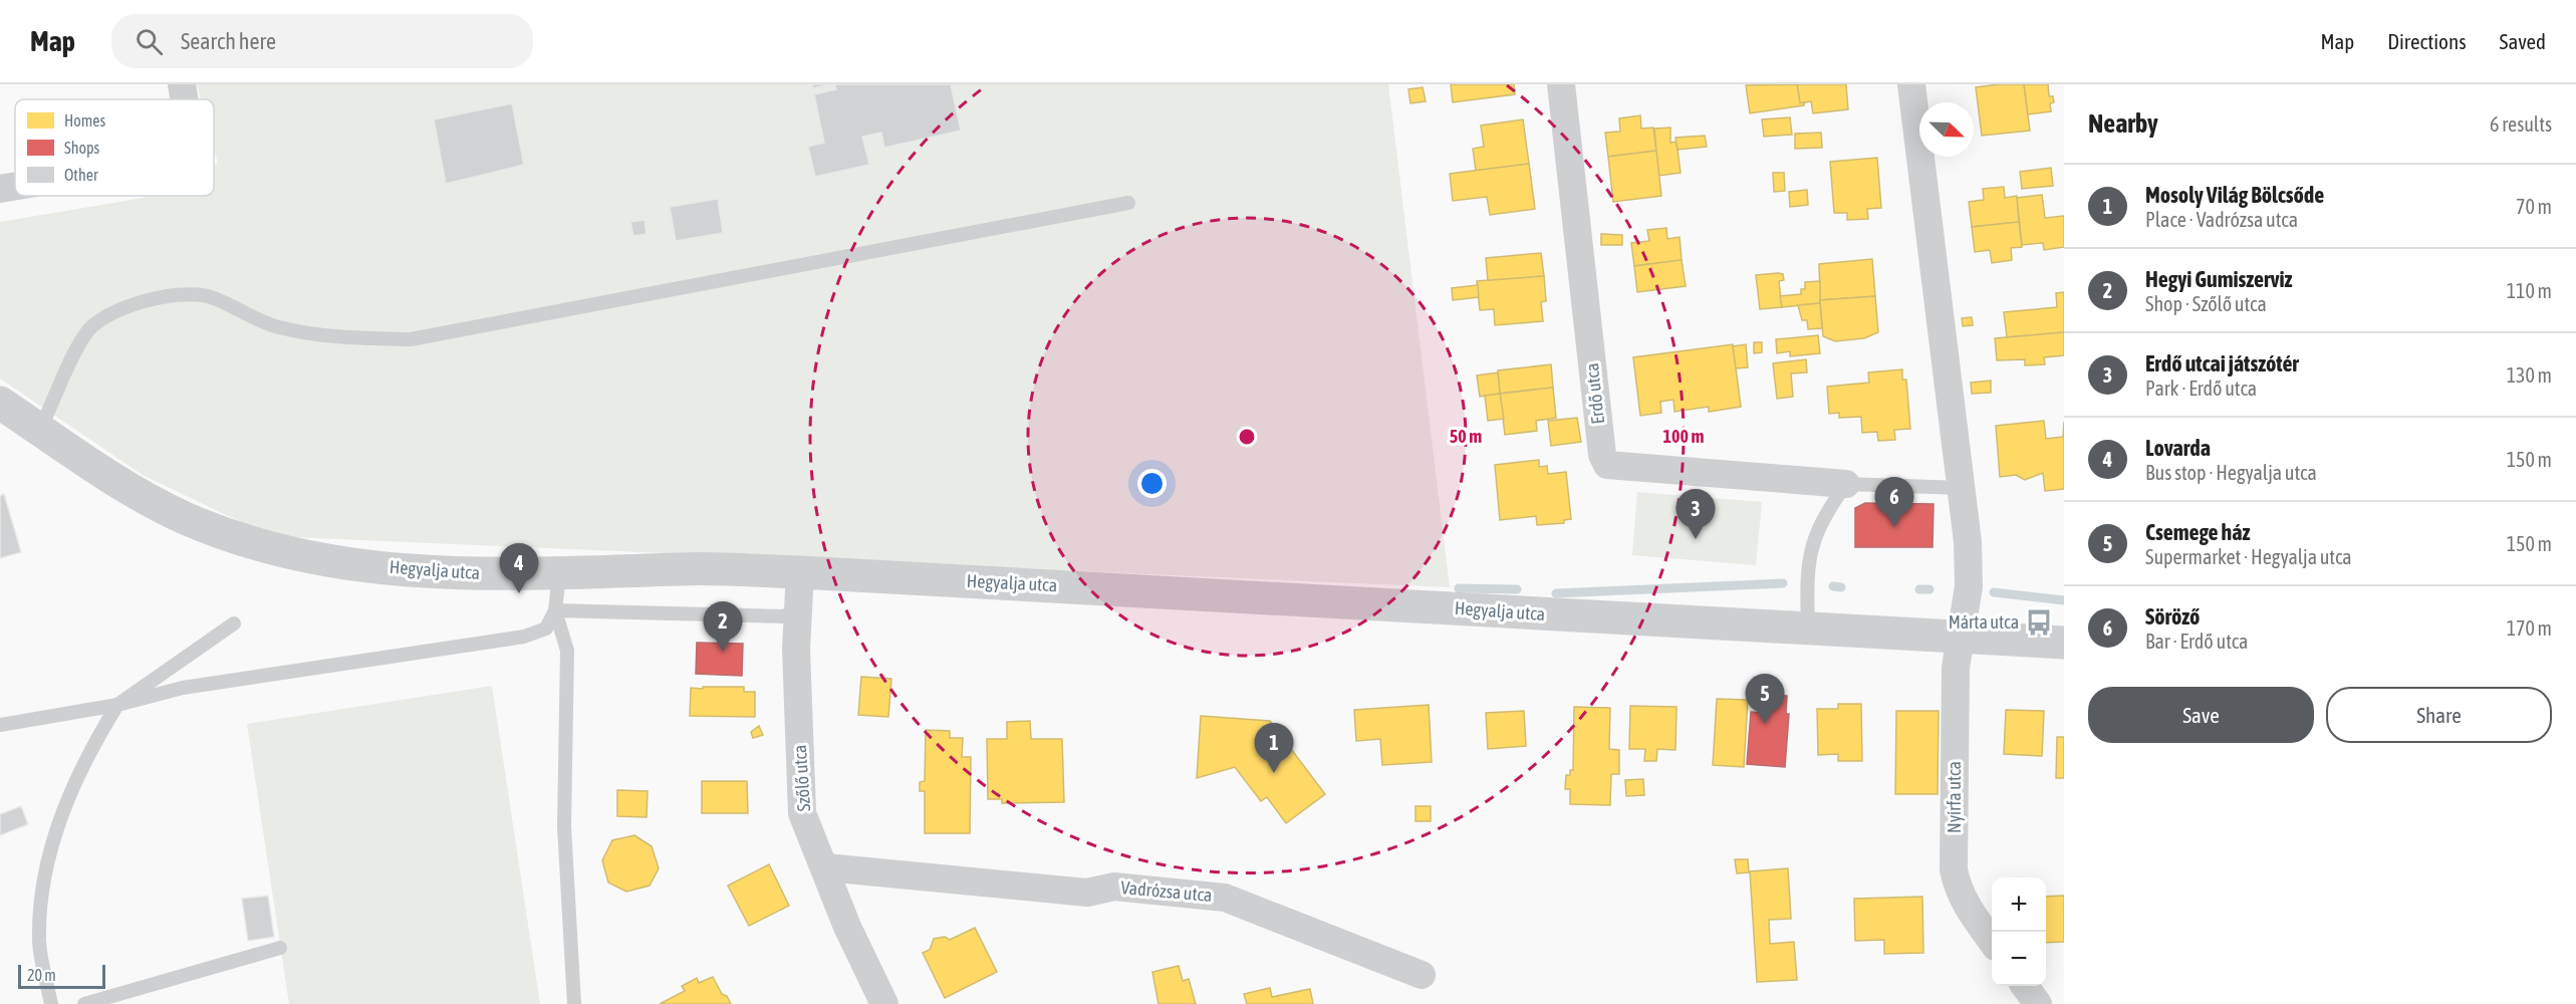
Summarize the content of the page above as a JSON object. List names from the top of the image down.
{
  "streets": {
    "street": [
      "Erdő utca",
      "Hegyalja utca",
      "Szőlő utca",
      "Nyírfa utca",
      "Vadrózsa utca"
    ]
  },
  "crossings": [
    ["Hegyalja utca", "Szőlő utca"],
    ["Hegyalja utca", "Nyírfa utca"],
    ["Szőlő utca", "Vadrózsa utca"]
  ],
  "places": {
    "bus stop": ["Márta utca"]
  },
  "legend": ["Homes", "Shops", "Other"],
  "scale_bar": "20 m",
  "north": "bottom right",
  "page": {
    "header": "Map",
    "search": "Search here",
    "nav": ["Map", "Directions", "Saved"],
    "heading": ["Nearby", "6 results"],
    "list": [
      {
        "mark": "1",
        "name": "Mosoly Világ Bölcsőde",
        "note": "Place · Vadrózsa utca",
        "value": "70 m"
      },
      {
        "mark": "2",
        "name": "Hegyi Gumiszerviz",
        "note": "Shop · Szőlő utca",
        "value": "110 m"
      },
      {
        "mark": "3",
        "name": "Erdő utcai játszótér",
        "note": "Park · Erdő utca",
        "value": "130 m"
      },
      {
        "mark": "4",
        "name": "Lovarda",
        "note": "Bus stop · Hegyalja utca",
        "value": "150 m"
      },
      {
        "mark": "5",
        "name": "Csemege ház",
        "note": "Supermarket · Hegyalja utca",
        "value": "150 m"
      },
      {
        "mark": "6",
        "name": "Söröző",
        "note": "Bar · Erdő utca",
        "value": "170 m"
      }
    ],
    "pins": [
      "6",
      "3",
      "4",
      "2",
      "5",
      "1"
    ],
    "buttons": ["Save", "Share"],
    "map_buttons": ["+", "−"],
    "scale": "20 m"
  },
  "rings": ["50 m", "100 m"]
}
